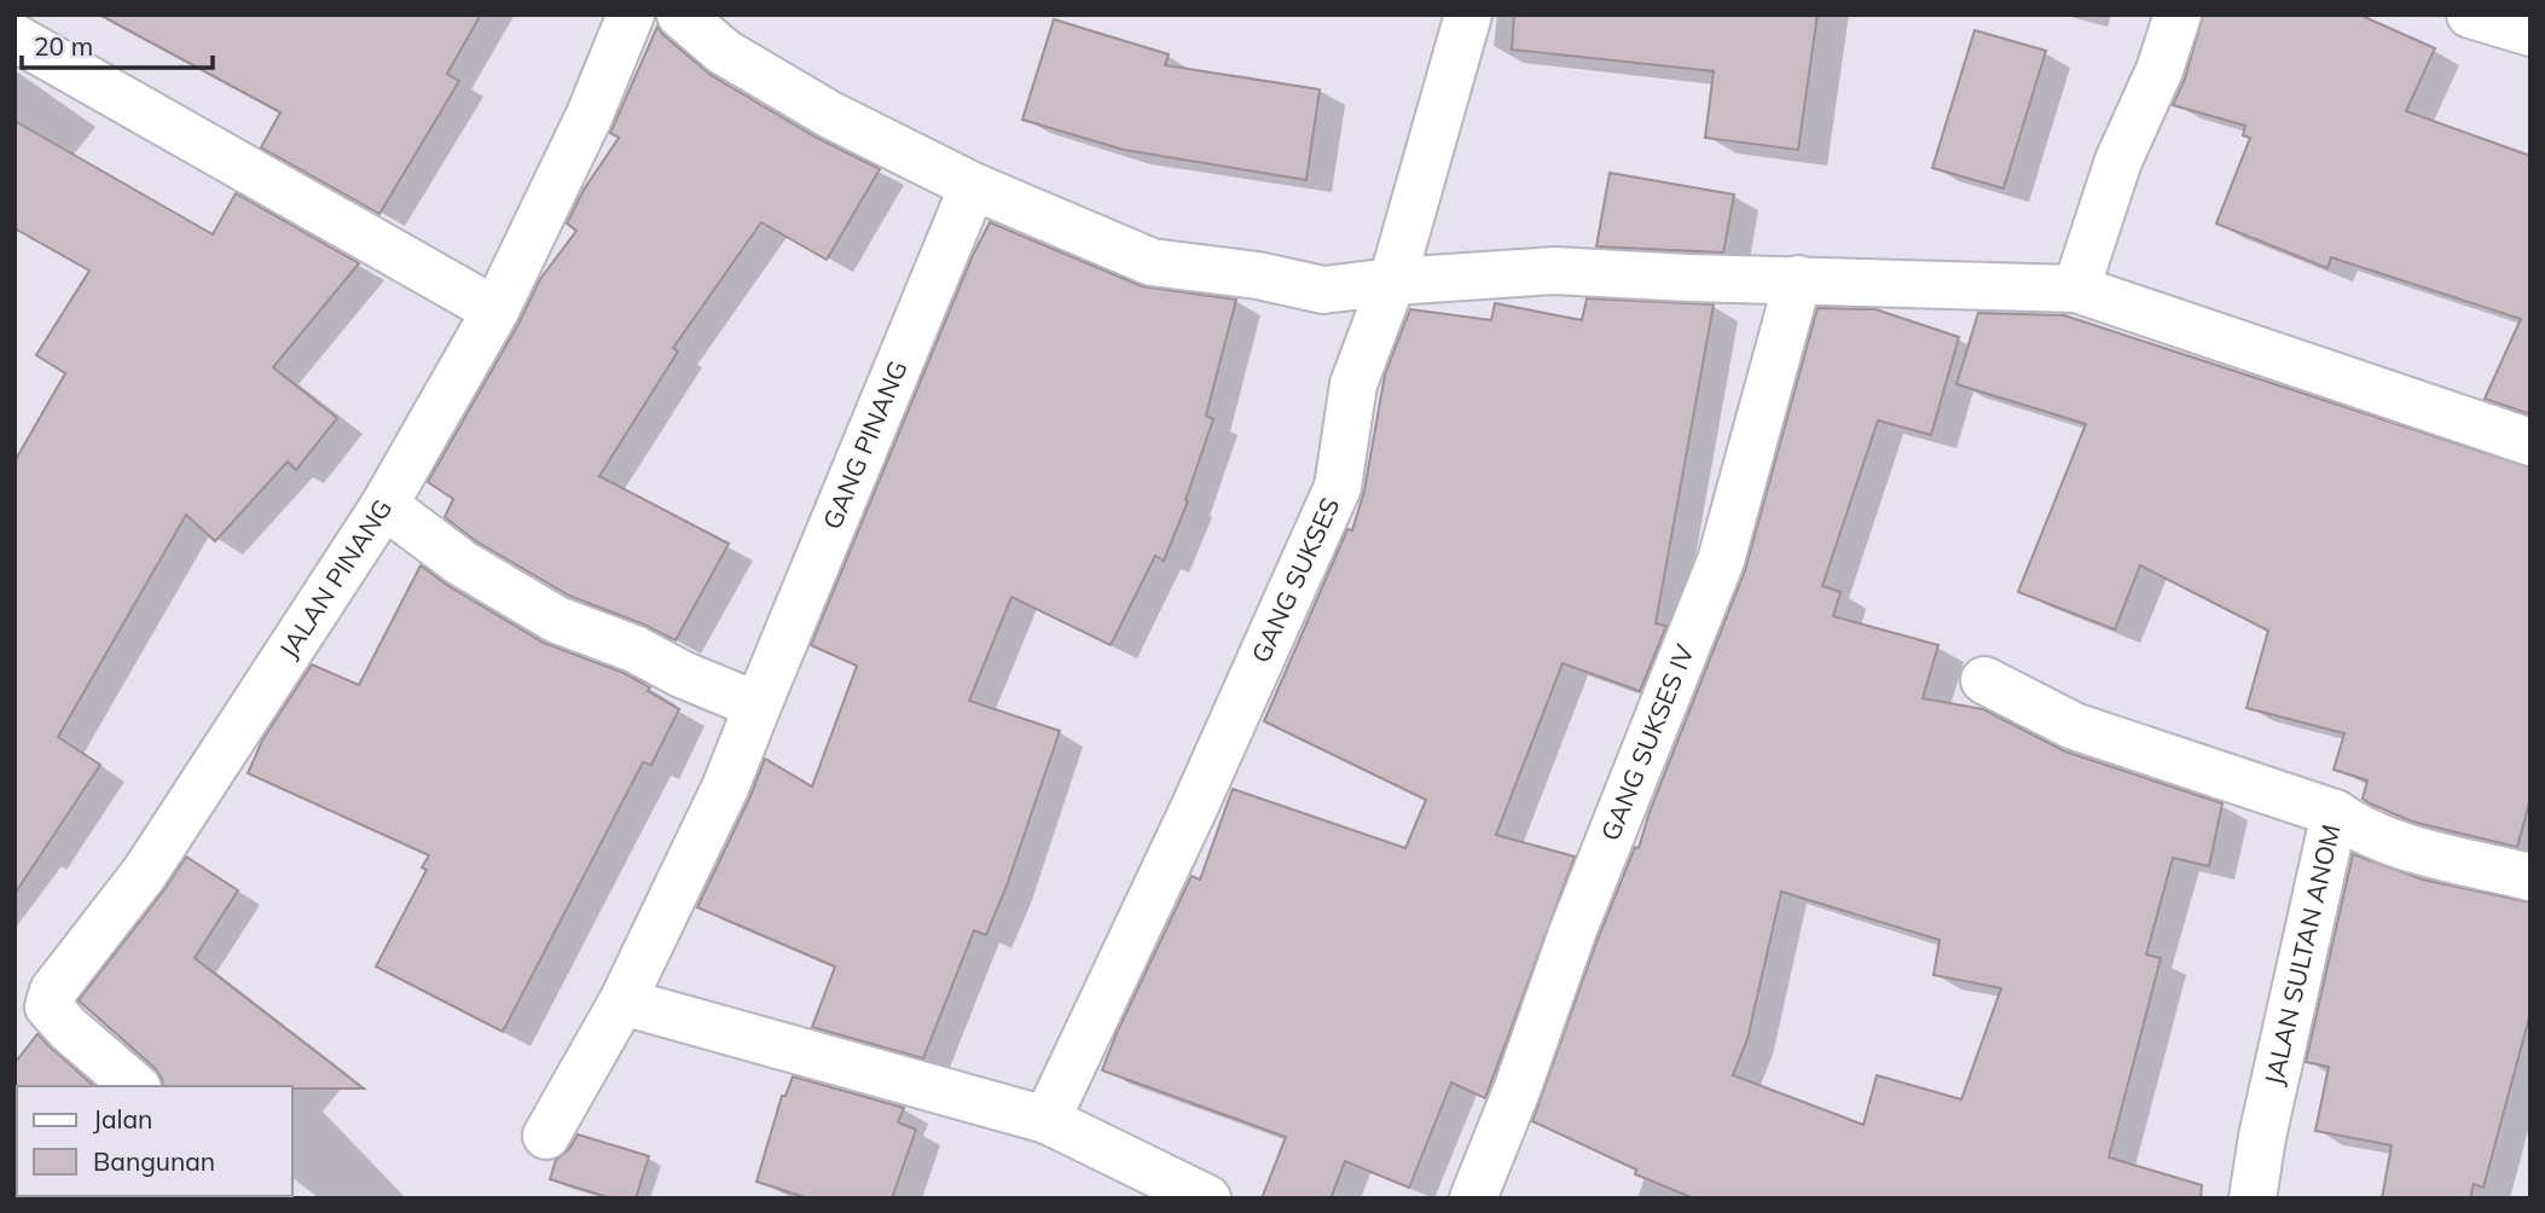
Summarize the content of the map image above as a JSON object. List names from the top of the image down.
{
  "streets": {
    "street": [
      "GANG PINANG",
      "JALAN PINANG",
      "GANG SUKSES",
      "GANG SUKSES IV",
      "JALAN SULTAN ANOM"
    ]
  },
  "legend": ["Jalan", "Bangunan"],
  "scale_bar": "20 m"
}
